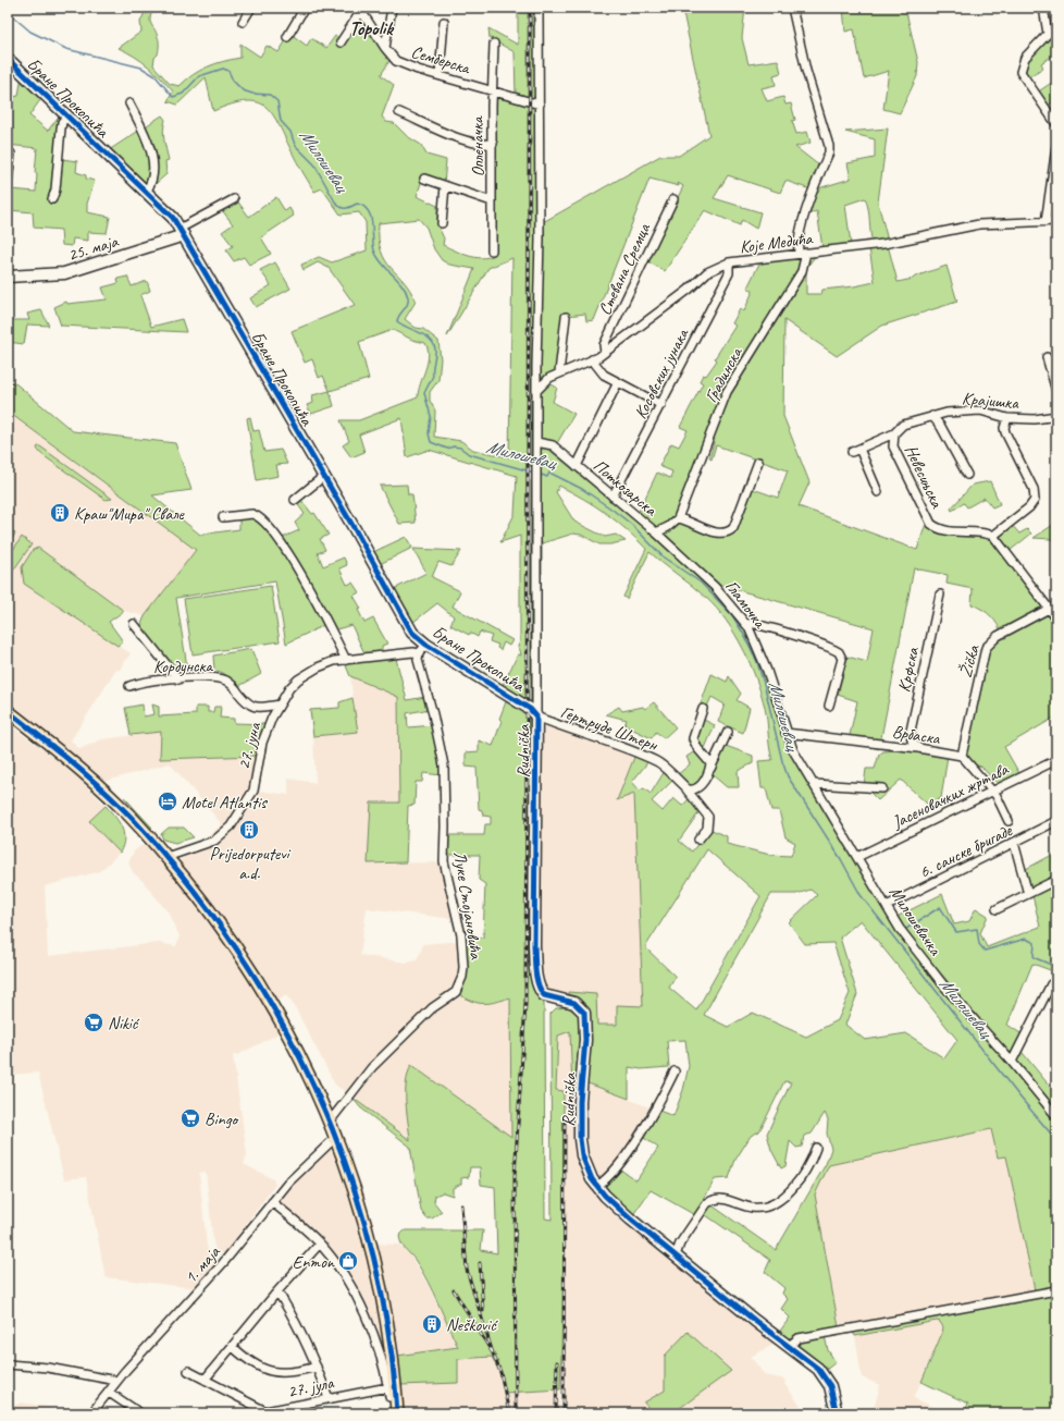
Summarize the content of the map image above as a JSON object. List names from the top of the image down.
{
  "streets": {
    "street": [
      "Семберска",
      "Бране Прокопића",
      "Опленачка",
      "Које Медића",
      "25. маја",
      "Стевана Сремца",
      "Косовских јунака",
      "Градинска",
      "Крајишка",
      "Невесињска",
      "Поткозарска",
      "Гламочка",
      "Žička",
      "Кордунска",
      "Крфска",
      "Гертруде Штерн",
      "Врбаска",
      "27. јуна",
      "Rudnička",
      "Јасеновачких жртава",
      "6. санске бригаде",
      "Луке Стојановића",
      "Милошевачка",
      "1. маја",
      "27. јула"
    ]
  },
  "crossings": [
    ["Семберска", "Опленачка"],
    ["Бране Прокопића", "25. маја"],
    ["Бране Прокопића", "27. јуна"],
    ["Бране Прокопића", "Rudnička"],
    ["Бране Прокопића", "Луке Стојановића"],
    ["Које Медића", "Стевана Сремца"],
    ["Које Медића", "Косовских јунака"],
    ["Које Медића", "Градинска"],
    ["Косовских јунака", "Поткозарска"],
    ["Градинска", "Поткозарска"],
    ["Крајишка", "Невесињска"],
    ["Поткозарска", "Гламочка"],
    ["Гламочка", "Врбаска"],
    ["Гламочка", "Јасеновачких жртава"],
    ["Гламочка", "Милошевачка"],
    ["Žička", "Врбаска"],
    ["Кордунска", "27. јуна"],
    ["Крфска", "Врбаска"],
    ["Гертруде Штерн", "Rudnička"],
    ["Врбаска", "Јасеновачких жртава"],
    ["27. јуна", "Луке Стојановића"],
    ["Јасеновачких жртава", "Милошевачка"],
    ["6. санске бригаде", "Милошевачка"]
  ],
  "districts": ["Topolik"],
  "water": ["Милошевац"],
  "places": {
    "building": ["Краш\"Мира\" Свале", "Prijedorputevi a.d.", "Nešković"],
    "hotel": ["Motel Atlantis"],
    "supermarket": ["Nikić", "Bingo"],
    "shop": ["Enmon"]
  }
}
